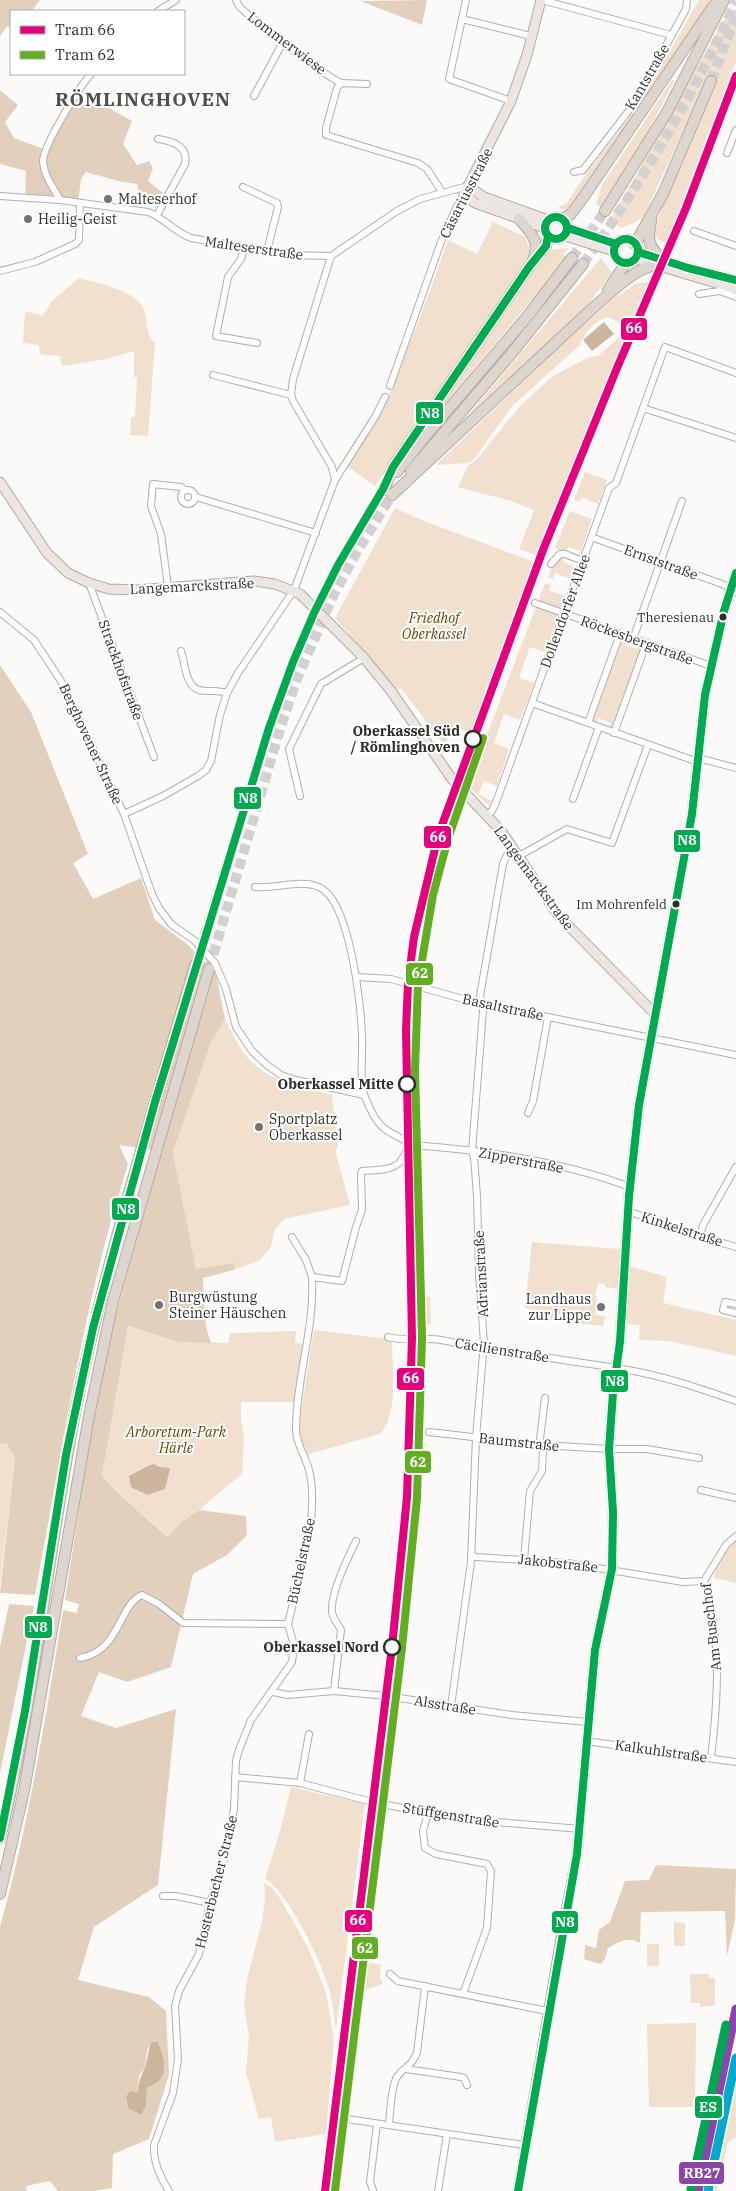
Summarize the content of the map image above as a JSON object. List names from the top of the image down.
{
  "streets": {
    "main road": ["Cäsariusstraße", "Langemarckstraße"],
    "street": [
      "Lommerwiese",
      "Kantstraße",
      "Malteserstraße",
      "Ernststraße",
      "Dollendorfer Allee",
      "Röckesbergstraße",
      "Strackhofstraße",
      "Berghovener Straße",
      "Basaltstraße",
      "Zipperstraße",
      "Kinkelstraße",
      "Adrianstraße",
      "Cäcilienstraße",
      "Baumstraße",
      "Büchelstraße",
      "Jakobstraße",
      "Am Buschhof",
      "Alsstraße",
      "Kalkuhlstraße",
      "Stüffgenstraße",
      "Hosterbacher Straße"
    ]
  },
  "crossings": [
    ["Kantstraße", "Cäsariusstraße"],
    ["Ernststraße", "Dollendorfer Allee"],
    ["Langemarckstraße", "Dollendorfer Allee"],
    ["Langemarckstraße", "Strackhofstraße"],
    ["Langemarckstraße", "Berghovener Straße"],
    ["Langemarckstraße", "Adrianstraße"],
    ["Dollendorfer Allee", "Röckesbergstraße"],
    ["Basaltstraße", "Adrianstraße"],
    ["Zipperstraße", "Adrianstraße"],
    ["Adrianstraße", "Cäcilienstraße"],
    ["Adrianstraße", "Baumstraße"],
    ["Adrianstraße", "Jakobstraße"],
    ["Adrianstraße", "Alsstraße"],
    ["Büchelstraße", "Alsstraße"],
    ["Büchelstraße", "Hosterbacher Straße"],
    ["Jakobstraße", "Am Buschhof"],
    ["Am Buschhof", "Kalkuhlstraße"],
    ["Alsstraße", "Hosterbacher Straße"],
    ["Stüffgenstraße", "Hosterbacher Straße"]
  ],
  "districts": ["RÖMLINGHOVEN"],
  "parks": ["Friedhof Oberkassel", "Arboretum-Park Härle"],
  "places": [
    "Malteserhof",
    "Heilig-Geist",
    "Theresienau",
    "Oberkassel Süd / Römlinghoven",
    "Im Mohrenfeld",
    "Oberkassel Mitte",
    "Sportplatz Oberkassel",
    "Burgwüstung Steiner Häuschen",
    "Landhaus zur Lippe",
    "Oberkassel Nord"
  ],
  "lines": [
    "tram line 66",
    "transit line N8",
    "tram line 62",
    "transit line RB27",
    "transit line ES"
  ],
  "legend": ["Tram 66", "Tram 62"]
}
